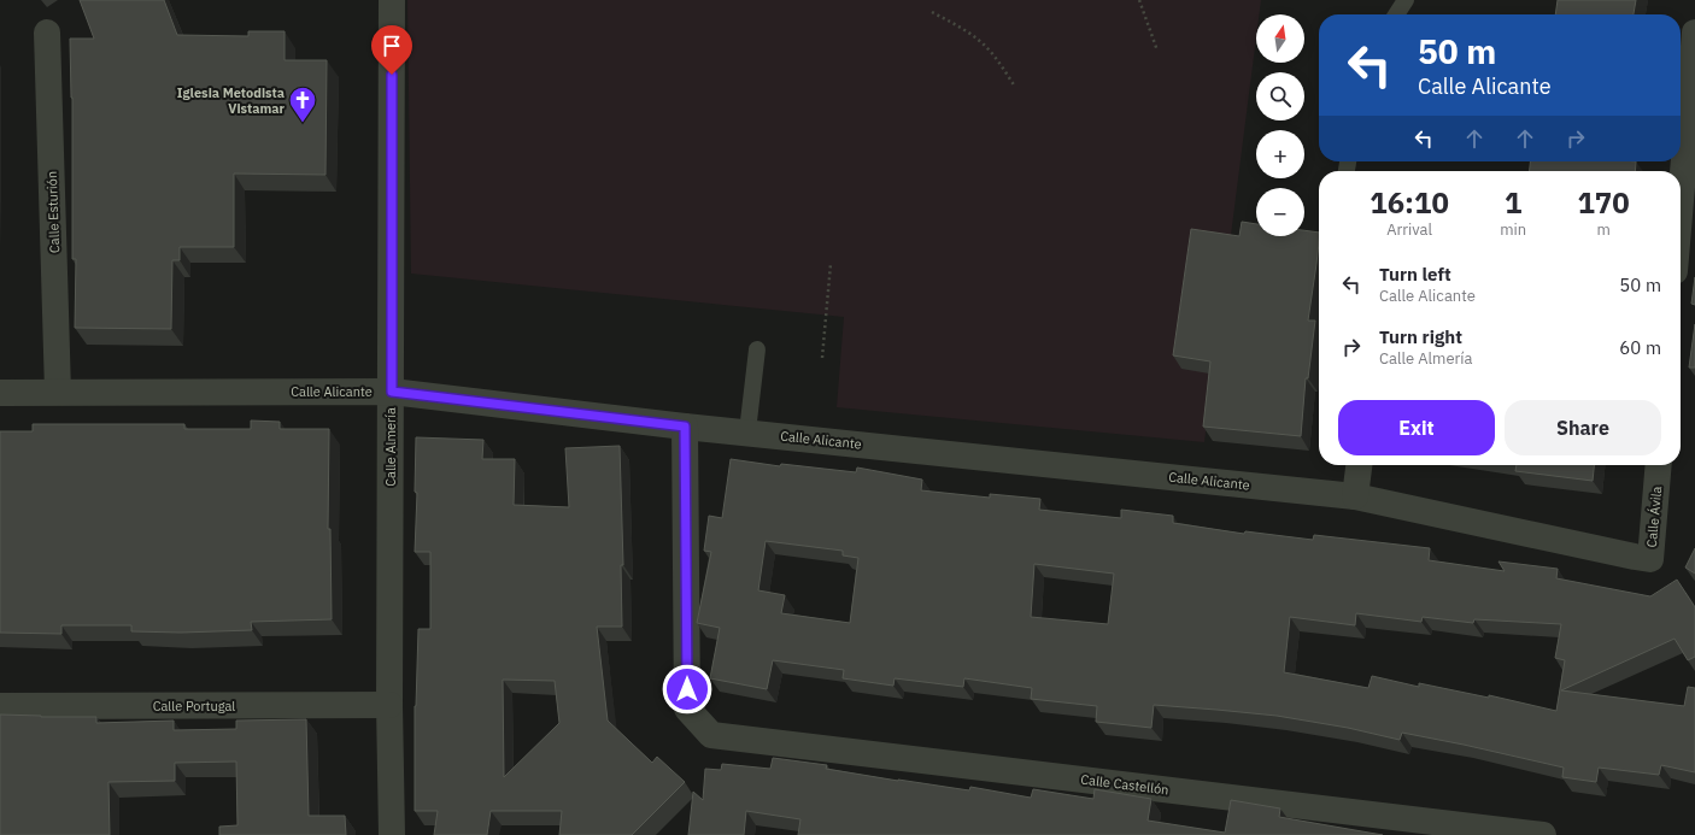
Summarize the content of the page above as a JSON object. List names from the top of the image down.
{
  "streets": {
    "street": [
      "Calle Esturión",
      "Calle Alicante",
      "Calle Almería",
      "Calle Ávila",
      "Calle Portugal",
      "Calle Castellón"
    ]
  },
  "crossings": [
    ["Calle Esturión", "Calle Alicante"],
    ["Calle Alicante", "Calle Almería"],
    ["Calle Alicante", "Calle Ávila"],
    ["Calle Alicante", "Calle Castellón"],
    ["Calle Almería", "Calle Portugal"]
  ],
  "places": {
    "church": ["Iglesia Metodista Vistamar"]
  },
  "north": "top",
  "page": {
    "map_buttons": ["+", "−"],
    "turn": ["50 m", "Calle Alicante"],
    "eta": [
      "16:10",
      "Arrival",
      "1",
      "min",
      "170",
      "m"
    ],
    "list": [
      {
        "name": "Turn left",
        "note": "Calle Alicante",
        "value": "50 m"
      },
      {
        "name": "Turn right",
        "note": "Calle Almería",
        "value": "60 m"
      }
    ],
    "buttons": ["Exit", "Share"]
  }
}
